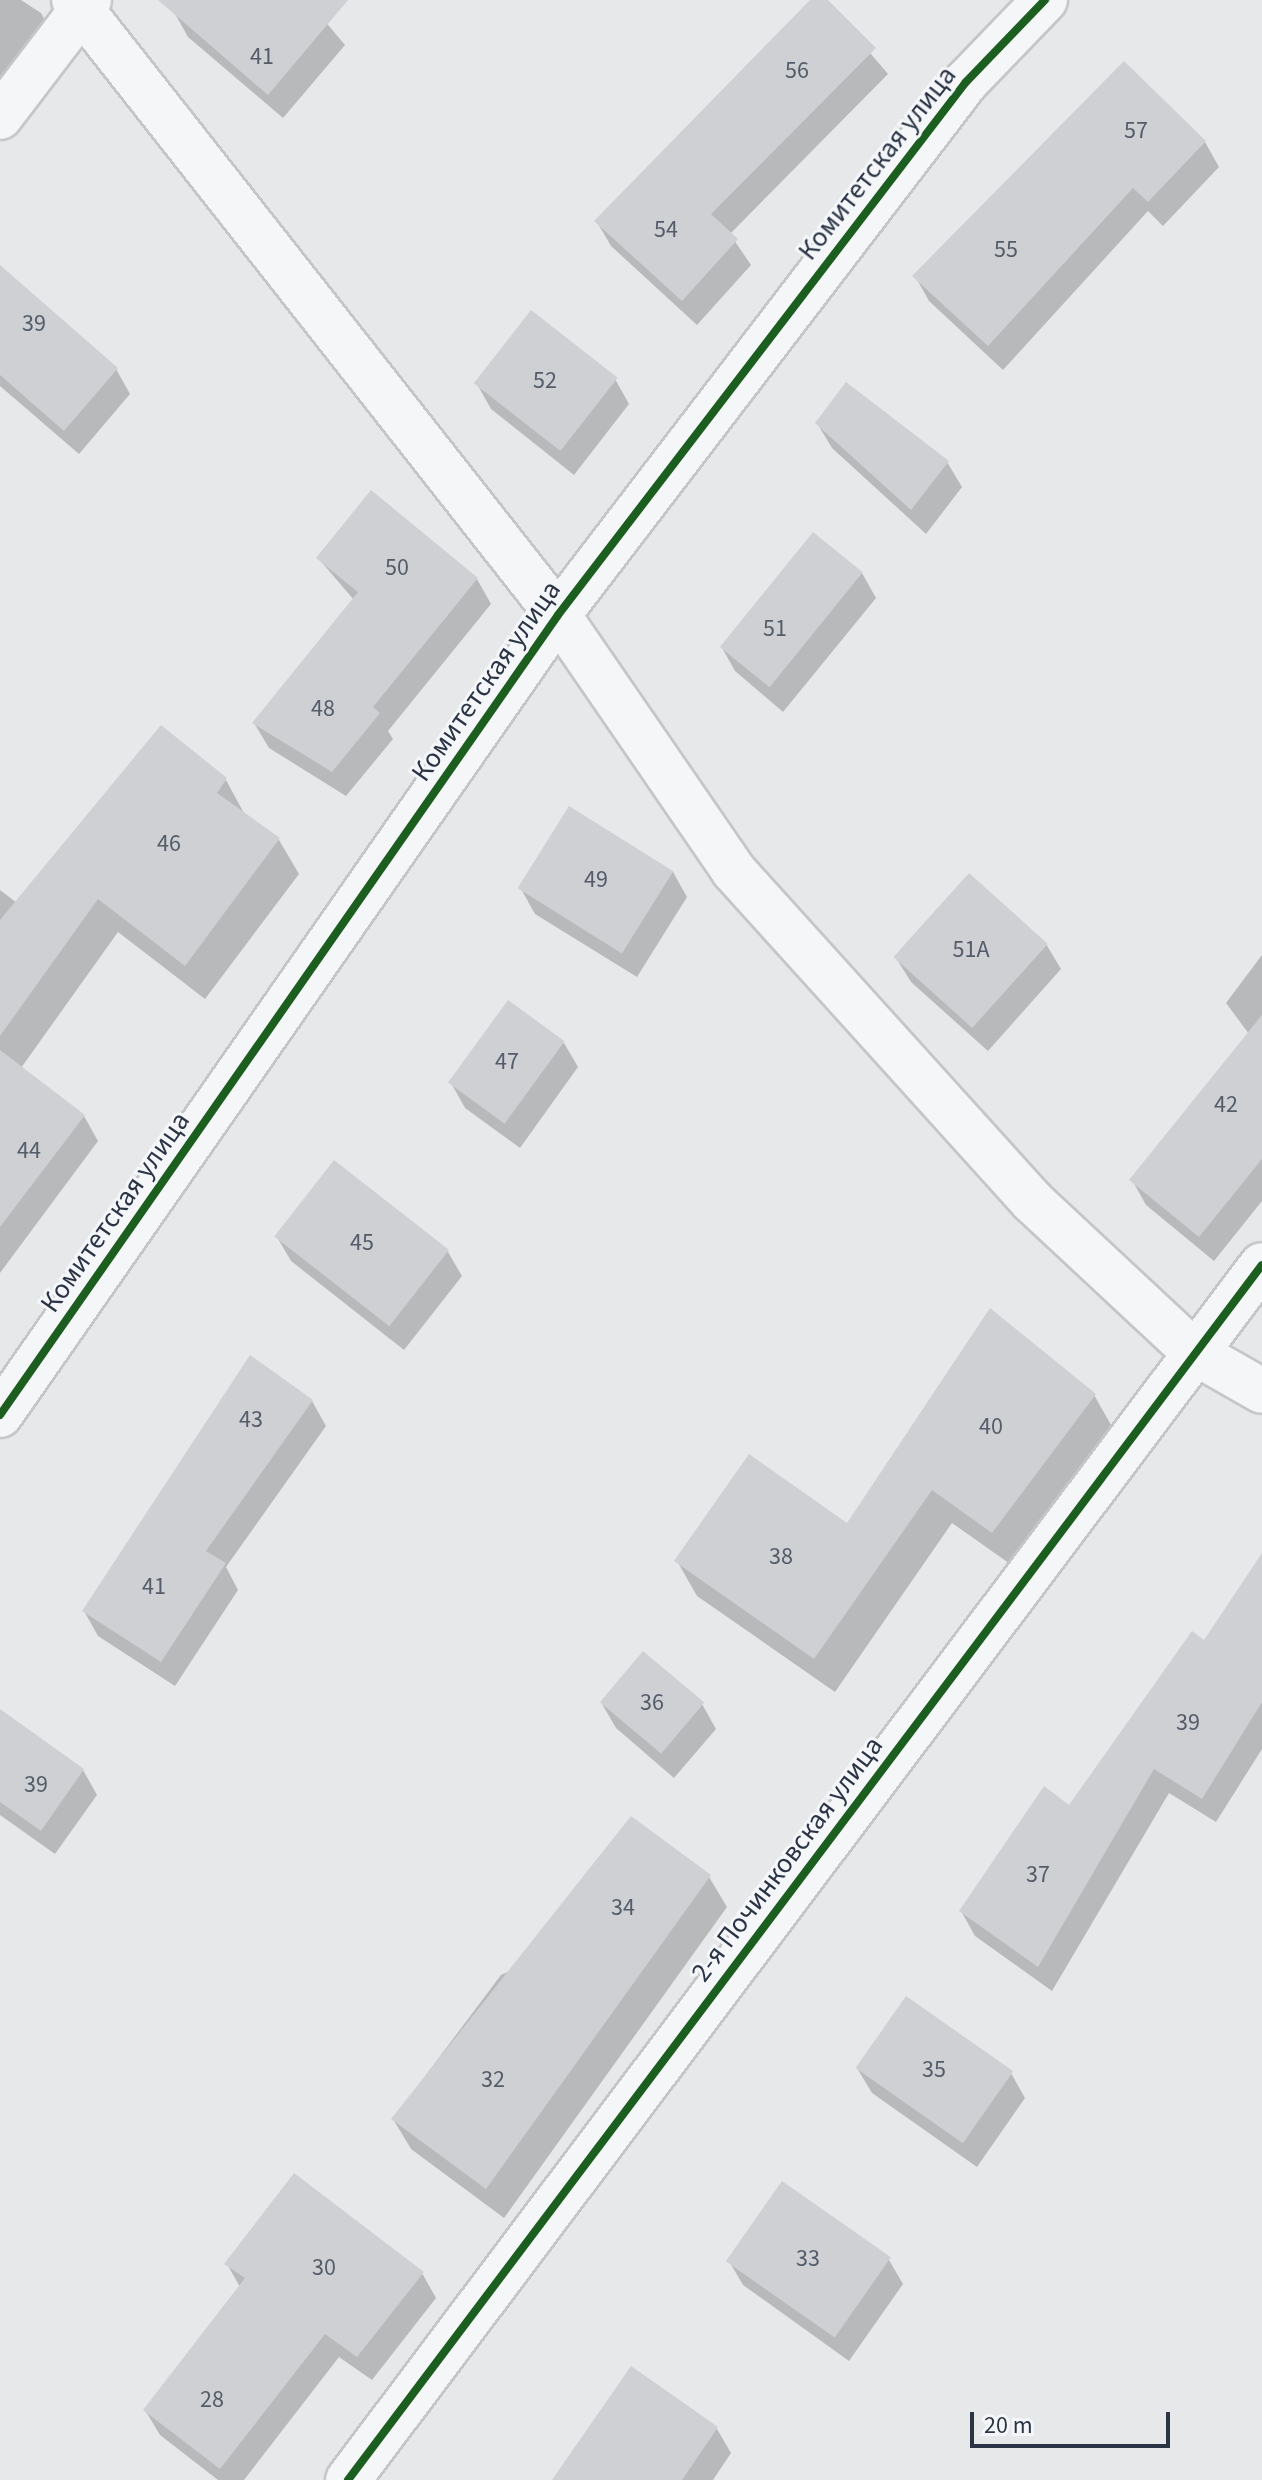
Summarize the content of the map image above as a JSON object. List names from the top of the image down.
{
  "streets": {
    "street": ["Комитетская улица", "2-я Починковская улица"]
  },
  "house_numbers": [
    "41",
    "56",
    "57",
    "54",
    "55",
    "39",
    "52",
    "50",
    "51",
    "48",
    "46",
    "49",
    "51А",
    "47",
    "42",
    "44",
    "45",
    "43",
    "40",
    "38",
    "41",
    "36",
    "39",
    "39",
    "37",
    "34",
    "35",
    "32",
    "33",
    "30",
    "28"
  ],
  "scale_bar": "20 m"
}
